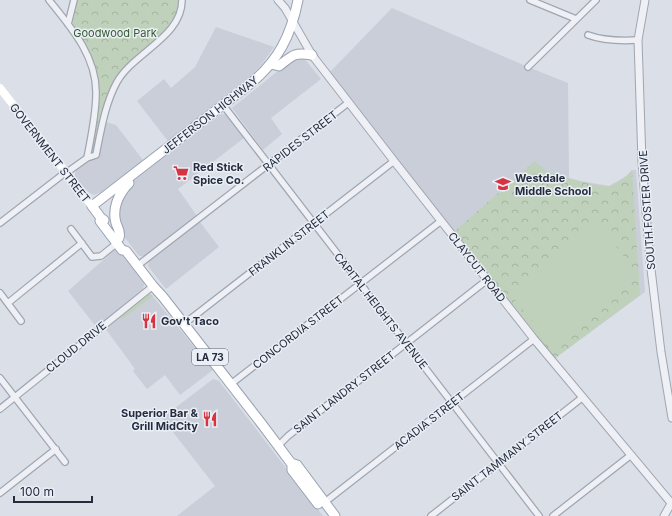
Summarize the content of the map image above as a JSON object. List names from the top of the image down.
{
  "streets": {
    "main road": ["JEFFERSON HIGHWAY", "GOVERNMENT STREET", "LA 73"],
    "street": [
      "RAPIDES STREET",
      "SOUTH FOSTER DRIVE",
      "FRANKLIN STREET",
      "CLAYCUT ROAD",
      "CAPITAL HEIGHTS AVENUE",
      "CONCORDIA STREET",
      "CLOUD DRIVE",
      "SAINT LANDRY STREET",
      "ACADIA STREET",
      "SAINT TAMMANY STREET"
    ]
  },
  "crossings": [
    ["JEFFERSON HIGHWAY", "GOVERNMENT STREET"],
    ["JEFFERSON HIGHWAY", "CLAYCUT ROAD"],
    ["JEFFERSON HIGHWAY", "CAPITAL HEIGHTS AVENUE"],
    ["RAPIDES STREET", "GOVERNMENT STREET"],
    ["RAPIDES STREET", "CLAYCUT ROAD"],
    ["RAPIDES STREET", "CAPITAL HEIGHTS AVENUE"],
    ["GOVERNMENT STREET", "FRANKLIN STREET"],
    ["GOVERNMENT STREET", "CONCORDIA STREET"],
    ["GOVERNMENT STREET", "CLOUD DRIVE"],
    ["GOVERNMENT STREET", "SAINT LANDRY STREET"],
    ["GOVERNMENT STREET", "ACADIA STREET"],
    ["FRANKLIN STREET", "CLAYCUT ROAD"],
    ["FRANKLIN STREET", "CAPITAL HEIGHTS AVENUE"],
    ["CLAYCUT ROAD", "CONCORDIA STREET"],
    ["CLAYCUT ROAD", "SAINT LANDRY STREET"],
    ["CLAYCUT ROAD", "ACADIA STREET"],
    ["CLAYCUT ROAD", "SAINT TAMMANY STREET"],
    ["CAPITAL HEIGHTS AVENUE", "CONCORDIA STREET"],
    ["CAPITAL HEIGHTS AVENUE", "SAINT LANDRY STREET"],
    ["CAPITAL HEIGHTS AVENUE", "ACADIA STREET"],
    ["CAPITAL HEIGHTS AVENUE", "SAINT TAMMANY STREET"]
  ],
  "parks": ["Goodwood Park"],
  "places": {
    "supermarket": ["Red Stick Spice Co."],
    "school or university": ["Westdale Middle School"],
    "restaurant": ["Gov't Taco", "Superior Bar & Grill MidCity"]
  },
  "scale_bar": "100 m"
}
